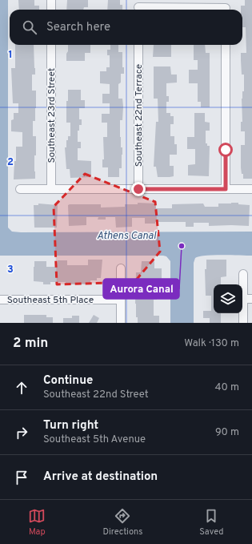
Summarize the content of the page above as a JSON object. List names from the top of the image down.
{
  "streets": {
    "street": ["Southeast 23rd Street", "Southeast 22nd Terrace", "Southeast 5th Place"]
  },
  "water": ["Athens Canal"],
  "places": ["Aurora Canal"],
  "page": {
    "search": "Search here",
    "heading": ["2 min", "Walk · 130 m"],
    "list": [
      ["Continue", "Southeast 22nd Street", "40 m"],
      ["Turn right", "Southeast 5th Avenue", "90 m"],
      "Arrive at destination"
    ],
    "nav": ["Map", "Directions", "Saved"]
  },
  "grid": {
    "rows": ["1", "2", "3"]
  }
}
